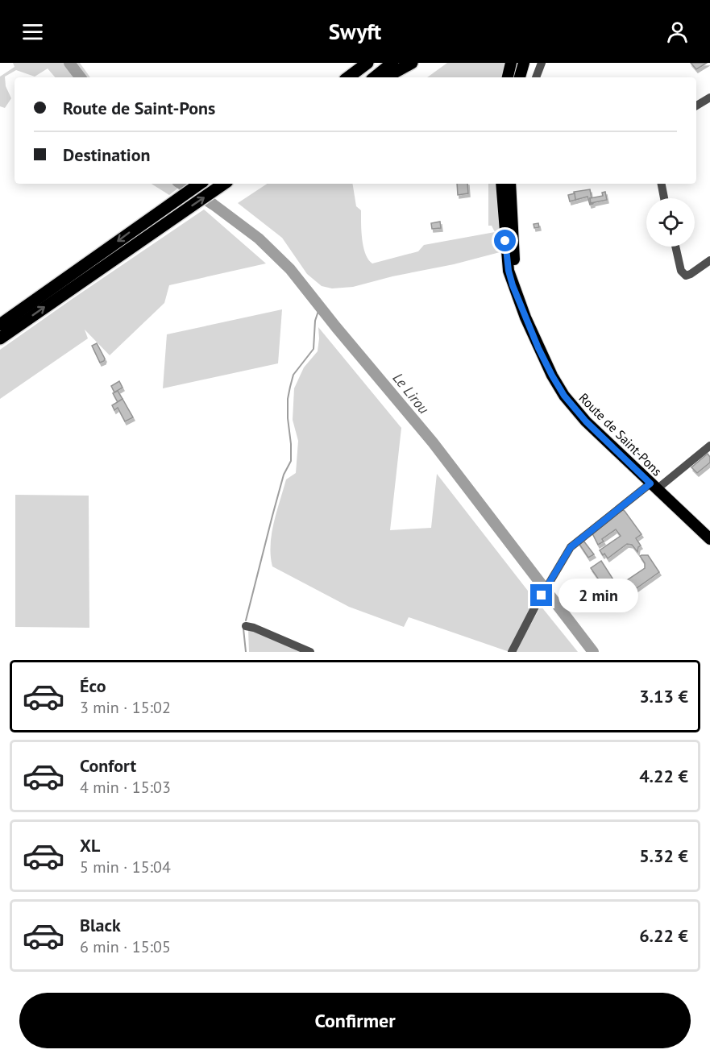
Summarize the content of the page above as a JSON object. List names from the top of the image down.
{
  "streets": {
    "main road": ["Route de Saint-Pons"]
  },
  "water": ["Le Lirou"],
  "page": {
    "header": "Swyft",
    "banner": ["Route de Saint-Pons", "Destination"],
    "bubble": "2 min",
    "list": [
      {
        "name": "Éco",
        "note": "3 min · 15:02",
        "value": "3.13 €"
      },
      {
        "name": "Confort",
        "note": "4 min · 15:03",
        "value": "4.22 €"
      },
      {
        "name": "XL",
        "note": "5 min · 15:04",
        "value": "5.32 €"
      },
      {
        "name": "Black",
        "note": "6 min · 15:05",
        "value": "6.22 €"
      }
    ],
    "buttons": "Confirmer"
  }
}
